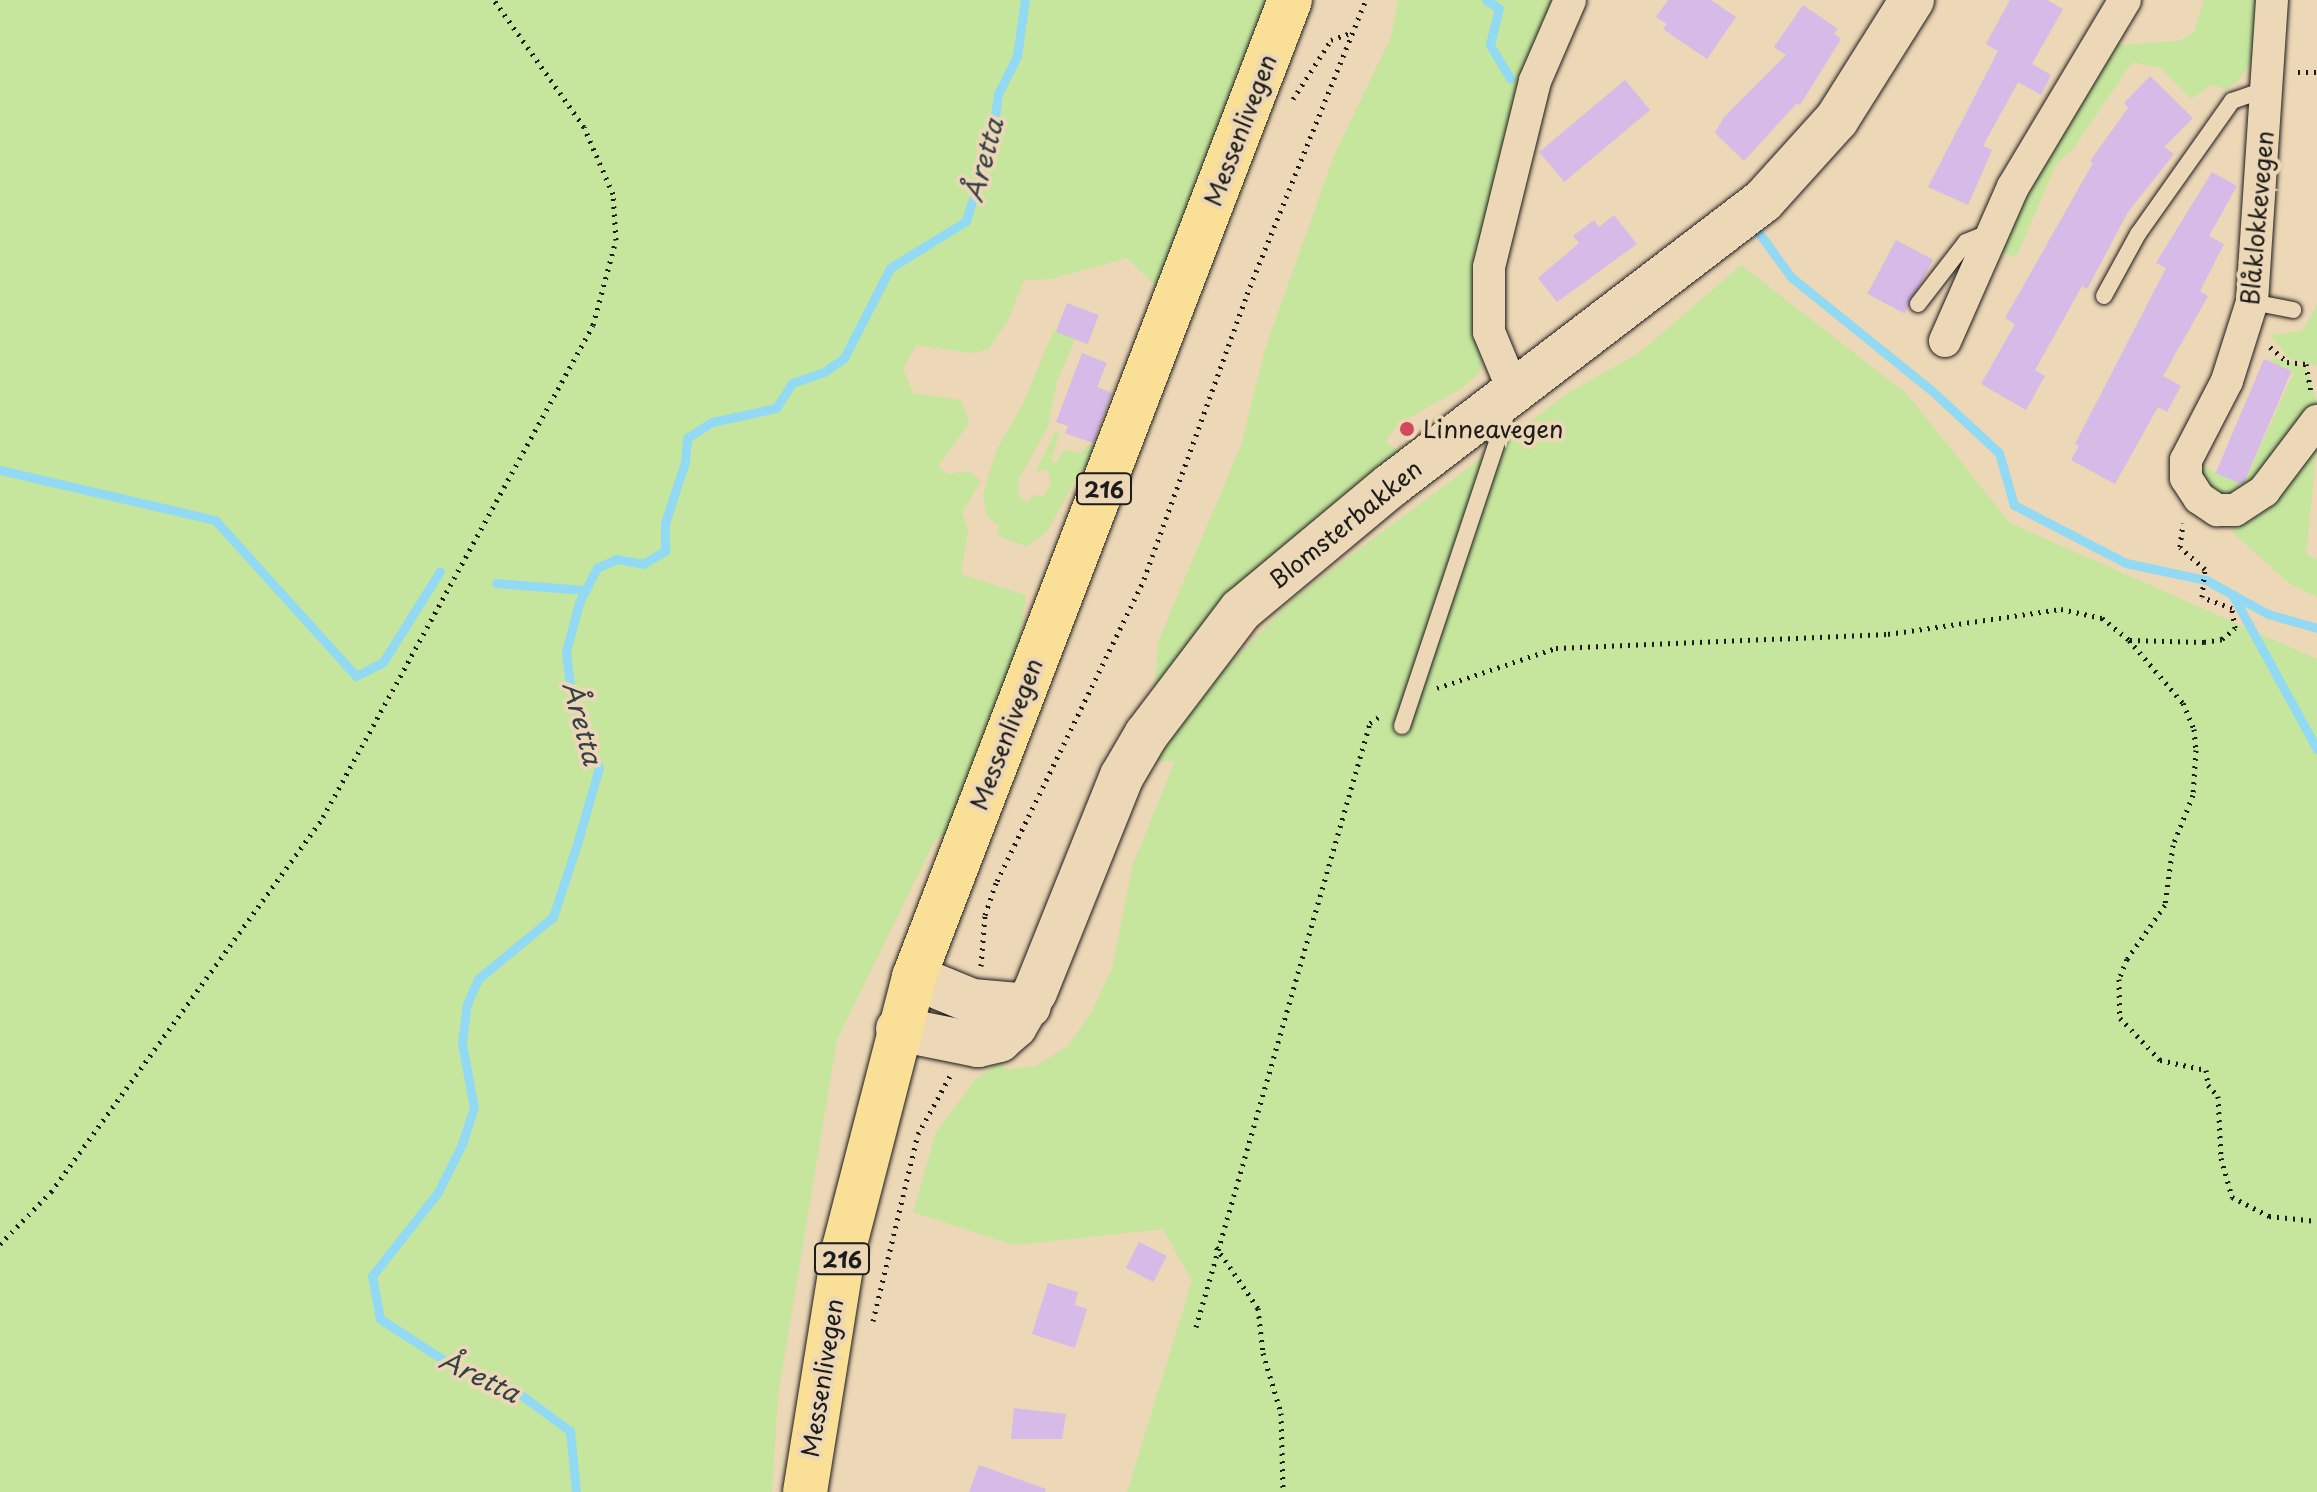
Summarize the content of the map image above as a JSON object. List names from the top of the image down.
{
  "streets": {
    "main road": ["Messenlivegen", "216"],
    "street": ["Blåklokkevegen", "Blomsterbakken"]
  },
  "crossings": [
    ["Messenlivegen", "Blomsterbakken"]
  ],
  "water": ["Åretta"],
  "places": ["Linneavegen"]
}
